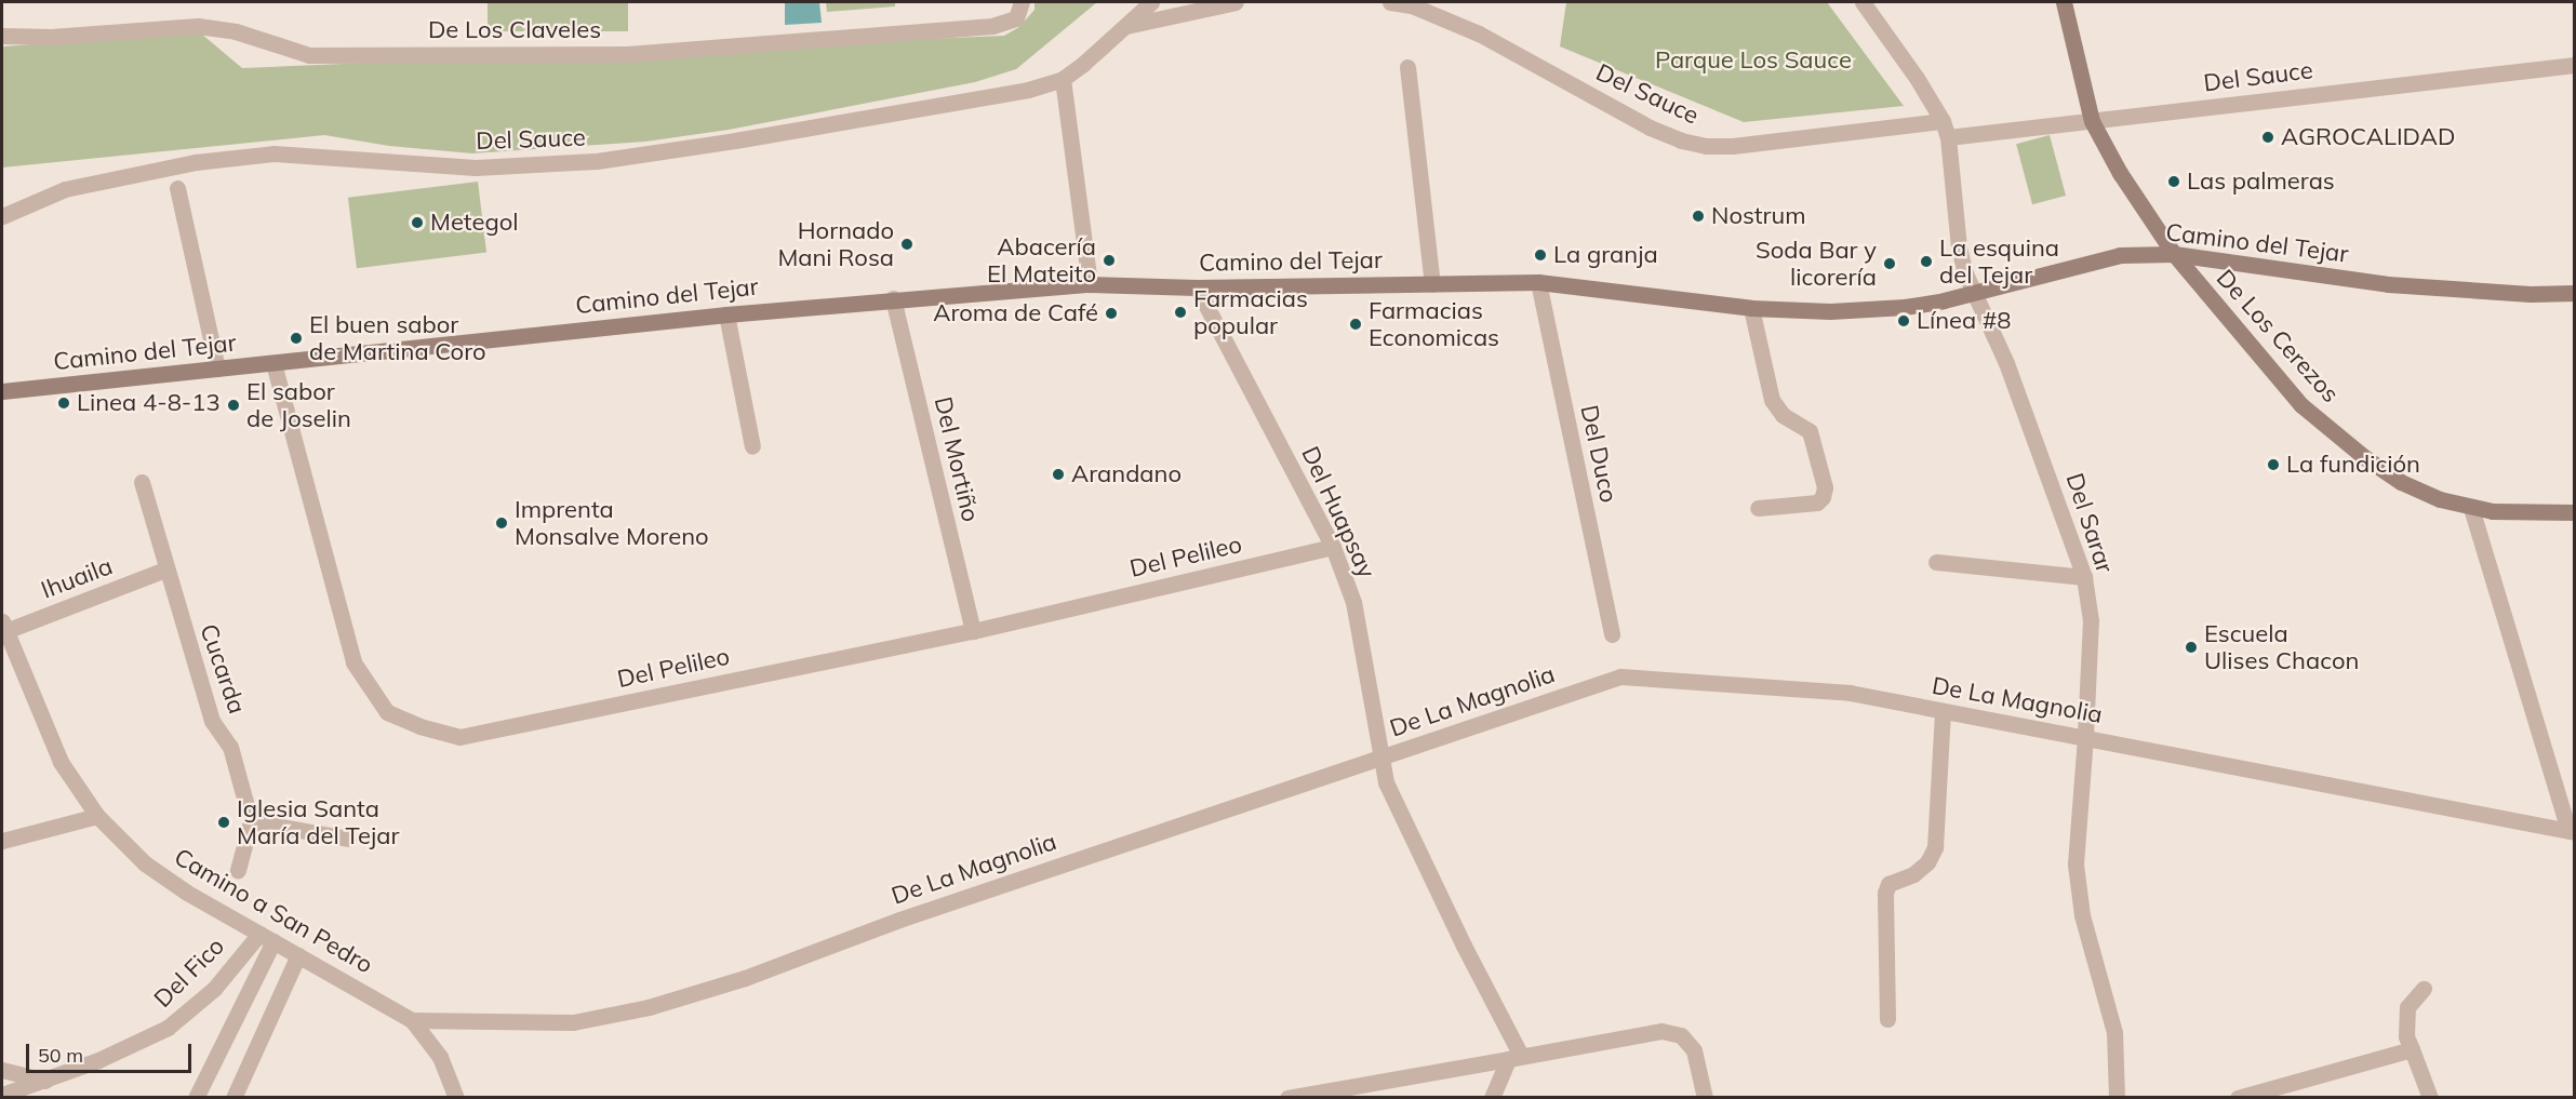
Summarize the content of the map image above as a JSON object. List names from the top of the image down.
{
  "streets": {
    "street": [
      "De Los Claveles",
      "Del Sauce",
      "Camino del Tejar",
      "De Los Cerezos",
      "Del Duco",
      "Del Mortiño",
      "Del Huapsay",
      "Del Sarar",
      "Del Pelileo",
      "Ihuaila",
      "Cucarda",
      "De La Magnolia",
      "Camino a San Pedro",
      "Del Fico"
    ]
  },
  "crossings": [
    ["Del Sauce", "De Los Cerezos"],
    ["Del Sauce", "Del Sarar"],
    ["Camino del Tejar", "De Los Cerezos"],
    ["Camino del Tejar", "Del Duco"],
    ["Camino del Tejar", "Del Mortiño"],
    ["Camino del Tejar", "Del Huapsay"],
    ["Camino del Tejar", "Del Sarar"],
    ["Camino del Tejar", "Del Pelileo"],
    ["Del Mortiño", "Del Pelileo"],
    ["Del Huapsay", "Del Pelileo"],
    ["Del Huapsay", "De La Magnolia"],
    ["Del Sarar", "De La Magnolia"],
    ["Ihuaila", "Cucarda"],
    ["Ihuaila", "Camino a San Pedro"],
    ["De La Magnolia", "Camino a San Pedro"],
    ["Camino a San Pedro", "Del Fico"]
  ],
  "parks": ["Parque Los Sauce"],
  "places": [
    "AGROCALIDAD",
    "Las palmeras",
    "Nostrum",
    "Metegol",
    "Hornado Mani Rosa",
    "La granja",
    "Abacería El Mateito",
    "La esquina del Tejar",
    "Soda Bar y licorería",
    "Farmacias popular",
    "Aroma de Café",
    "Línea #8",
    "Farmacias Economicas",
    "El buen sabor de Martina Coro",
    "Linea 4-8-13",
    "El sabor de Joselin",
    "La fundición",
    "Arandano",
    "Imprenta Monsalve Moreno",
    "Escuela Ulises Chacon",
    "Iglesia Santa María del Tejar"
  ],
  "scale_bar": "50 m"
}
